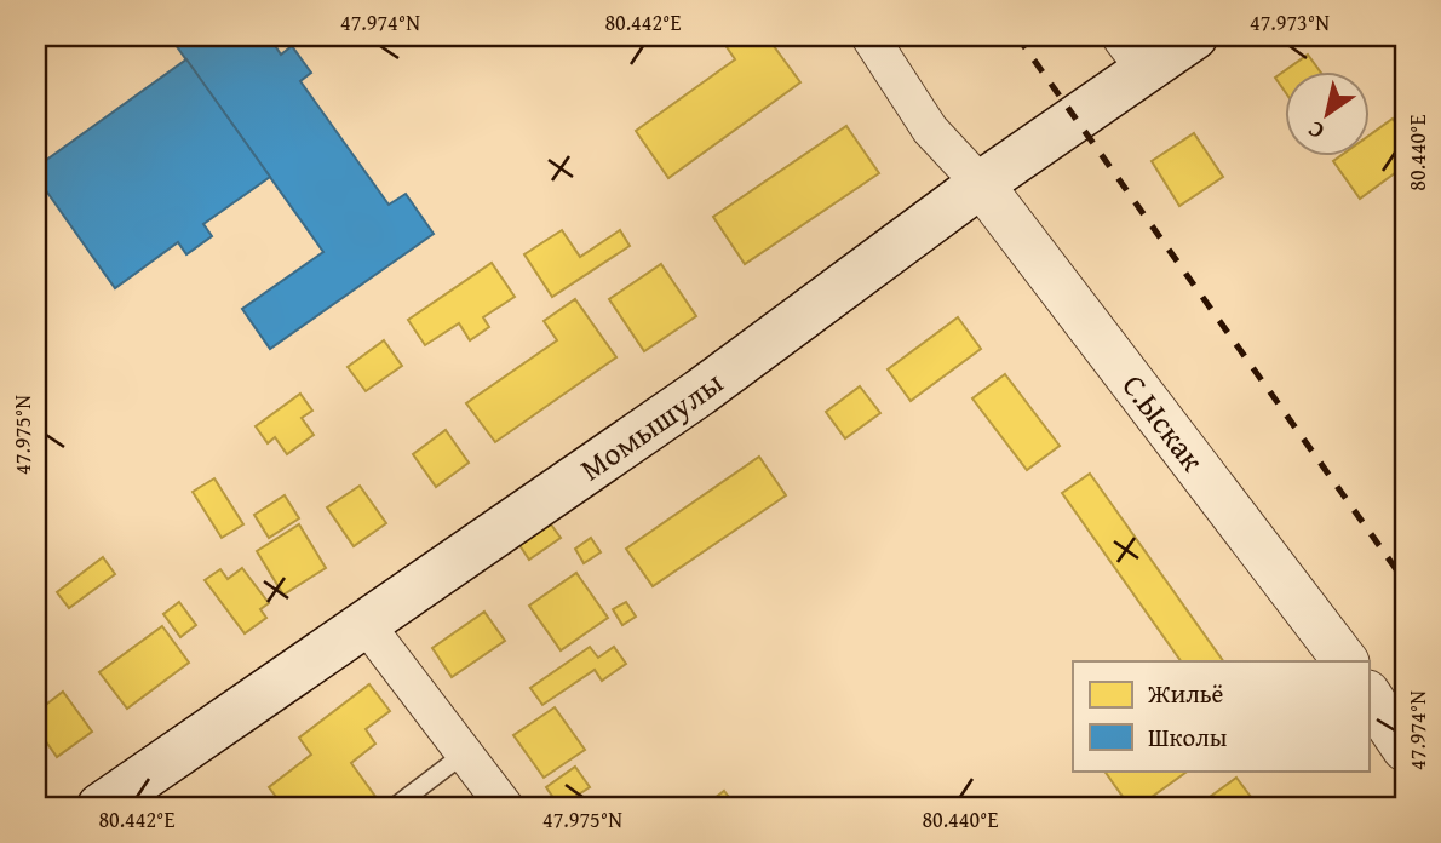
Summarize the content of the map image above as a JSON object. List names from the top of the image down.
{
  "streets": {
    "main road": ["Момышулы"],
    "street": ["С.Ыскак"]
  },
  "crossings": [
    ["С.Ыскак", "Момышулы"]
  ],
  "legend": ["Жильё", "Школы"],
  "north": "bottom left",
  "coordinates": [
    "47.974°N",
    "80.442°E",
    "47.973°N",
    "80.440°E",
    "47.975°N"
  ]
}
